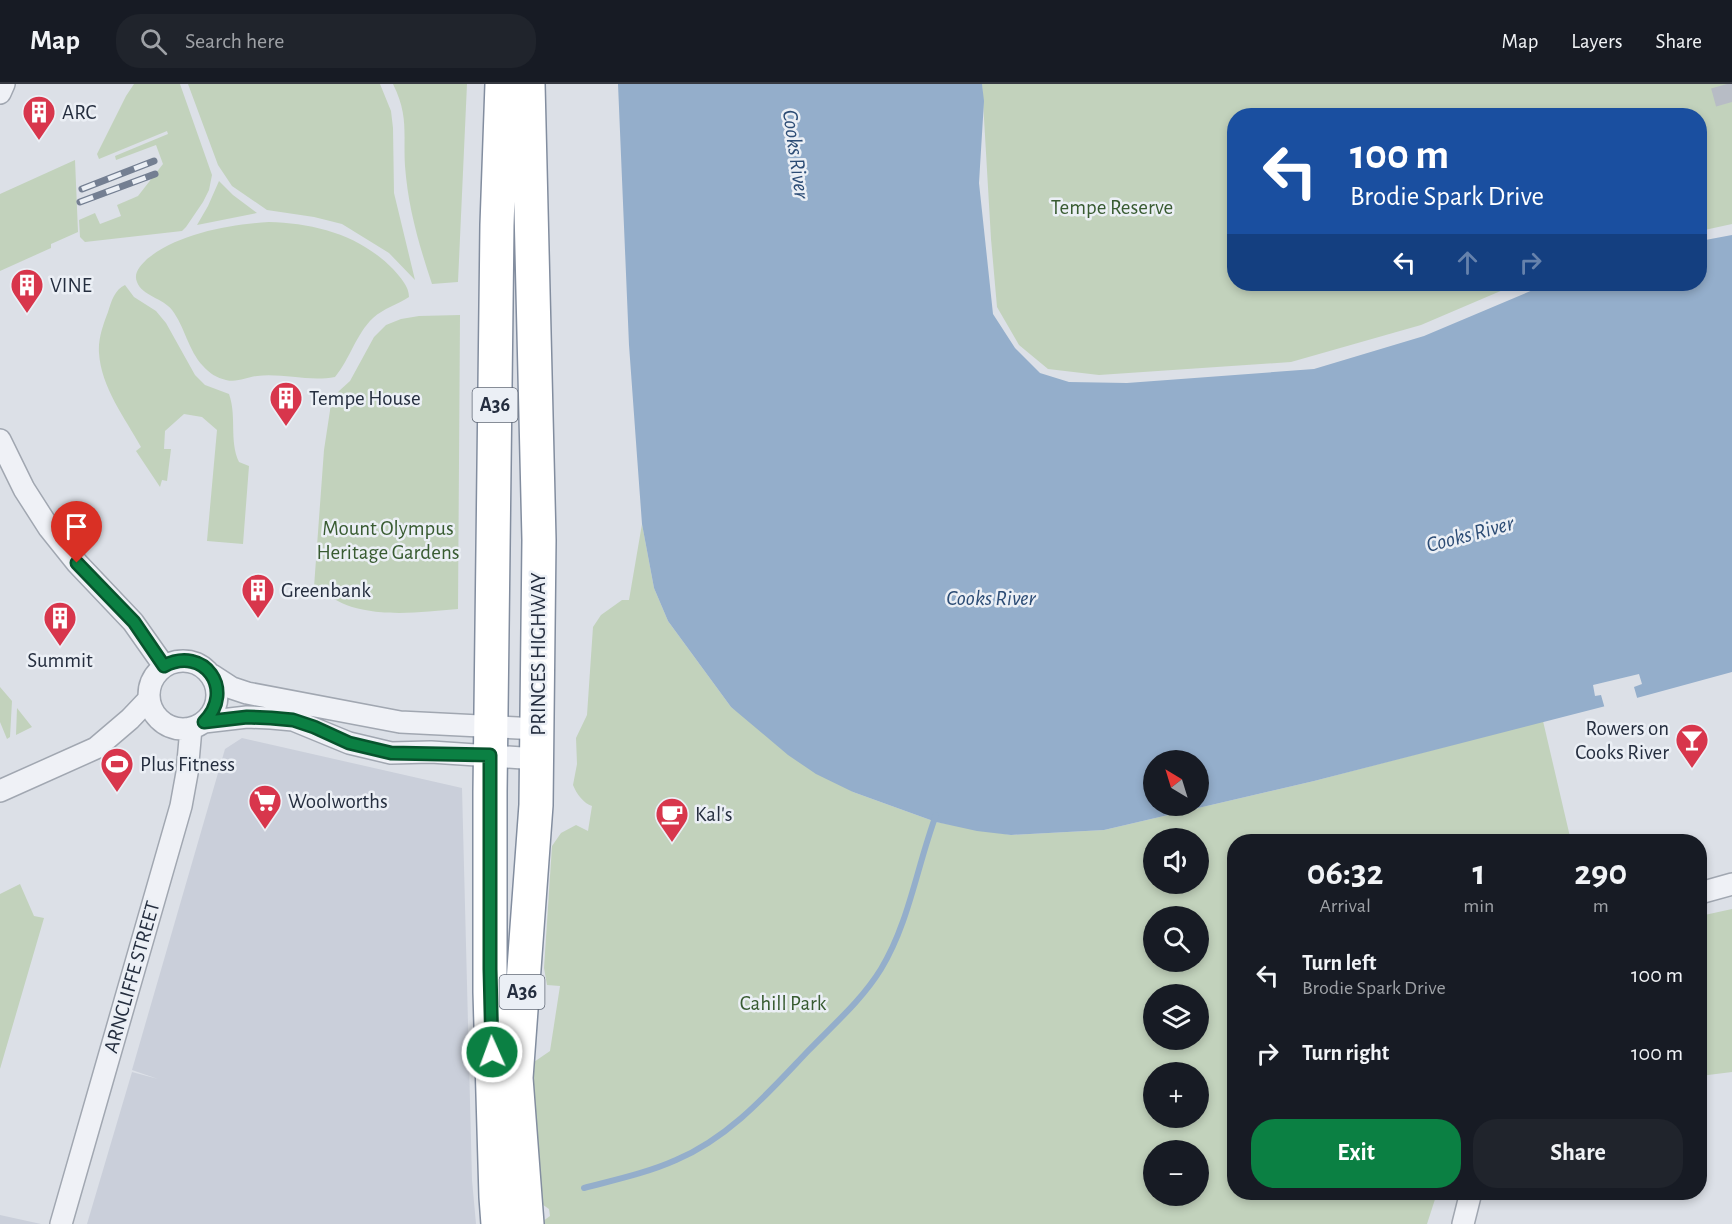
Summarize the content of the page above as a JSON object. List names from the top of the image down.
{
  "streets": {
    "highway": ["A36", "PRINCES HIGHWAY"],
    "street": ["ARNCLIFFE STREET"]
  },
  "water": ["Cooks River"],
  "parks": ["Tempe Reserve", "Mount Olympus Heritage Gardens", "Cahill Park"],
  "places": {
    "building": [
      "ARC",
      "VINE",
      "Tempe House",
      "Greenbank",
      "Summit"
    ],
    "bar": ["Rowers on Cooks River"],
    "sports": ["Plus Fitness"],
    "supermarket": ["Woolworths"],
    "cafe": ["Kal's"]
  },
  "north": "top left",
  "page": {
    "header": "Map",
    "search": "Search here",
    "nav": ["Map", "Layers", "Share"],
    "turn": ["100 m", "Brodie Spark Drive"],
    "map_buttons": ["+", "−"],
    "eta": [
      "06:32",
      "Arrival",
      "1",
      "min",
      "290",
      "m"
    ],
    "list": [
      {
        "name": "Turn left",
        "note": "Brodie Spark Drive",
        "value": "100 m"
      },
      {
        "name": "Turn right",
        "value": "100 m"
      }
    ],
    "buttons": ["Exit", "Share"]
  }
}
